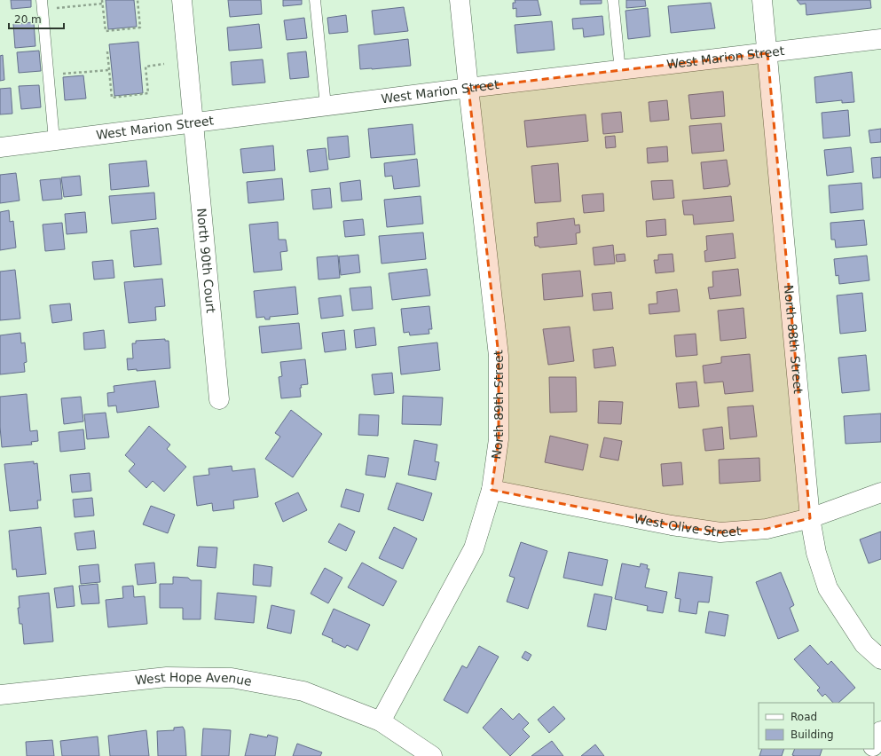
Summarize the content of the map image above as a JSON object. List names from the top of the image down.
{
  "streets": {
    "street": [
      "West Marion Street",
      "North 90th Court",
      "North 88th Street",
      "North 89th Street",
      "West Olive Street",
      "West Hope Avenue"
    ]
  },
  "crossings": [
    ["West Marion Street", "North 90th Court"],
    ["West Marion Street", "North 88th Street"],
    ["West Marion Street", "North 89th Street"],
    ["North 88th Street", "West Olive Street"],
    ["North 89th Street", "West Olive Street"],
    ["North 89th Street", "West Hope Avenue"]
  ],
  "legend": ["Road", "Building"],
  "scale_bar": "20 m"
}
